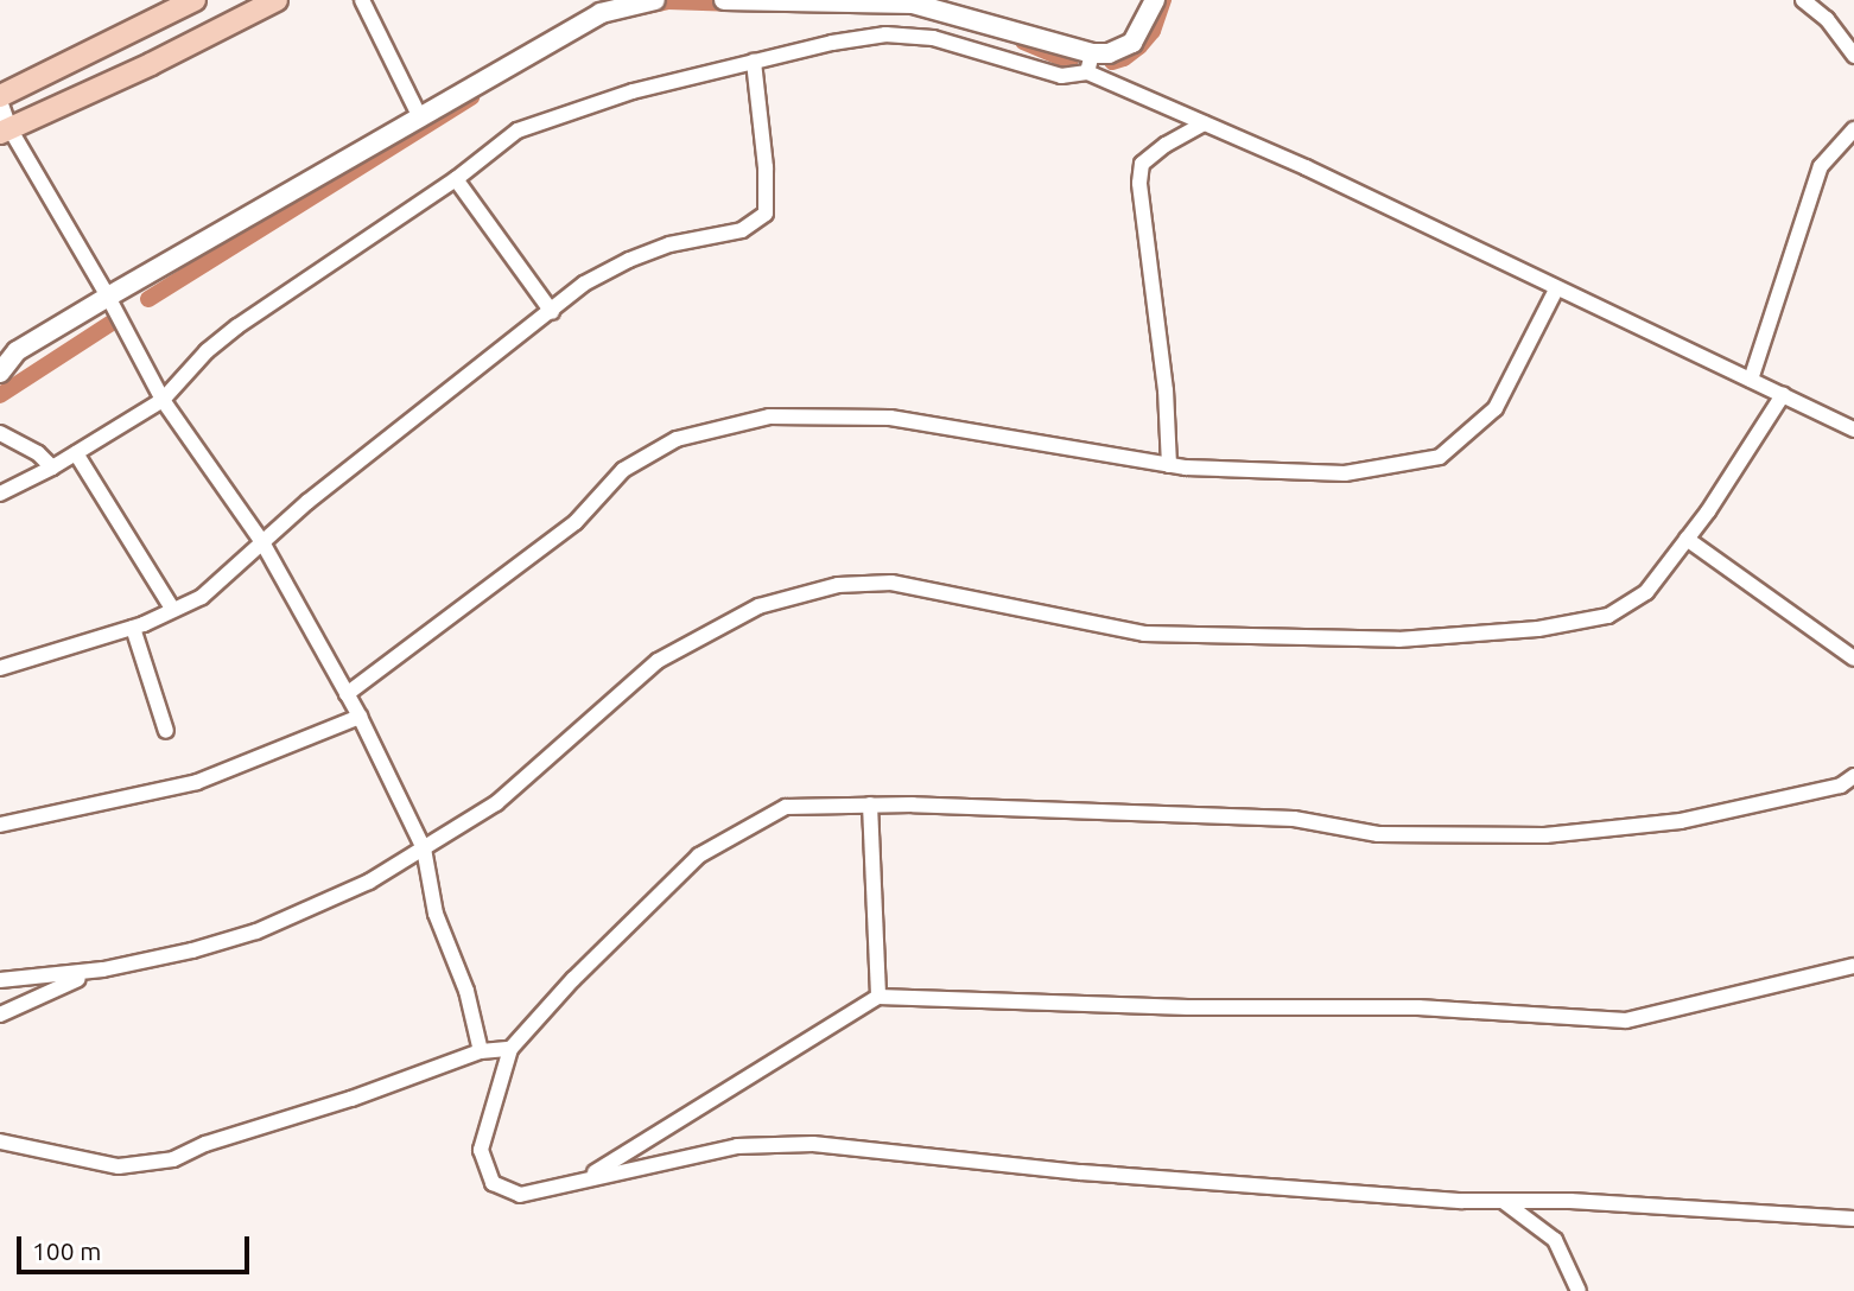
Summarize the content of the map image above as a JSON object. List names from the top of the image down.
{
  "scale_bar": "100 m"
}
